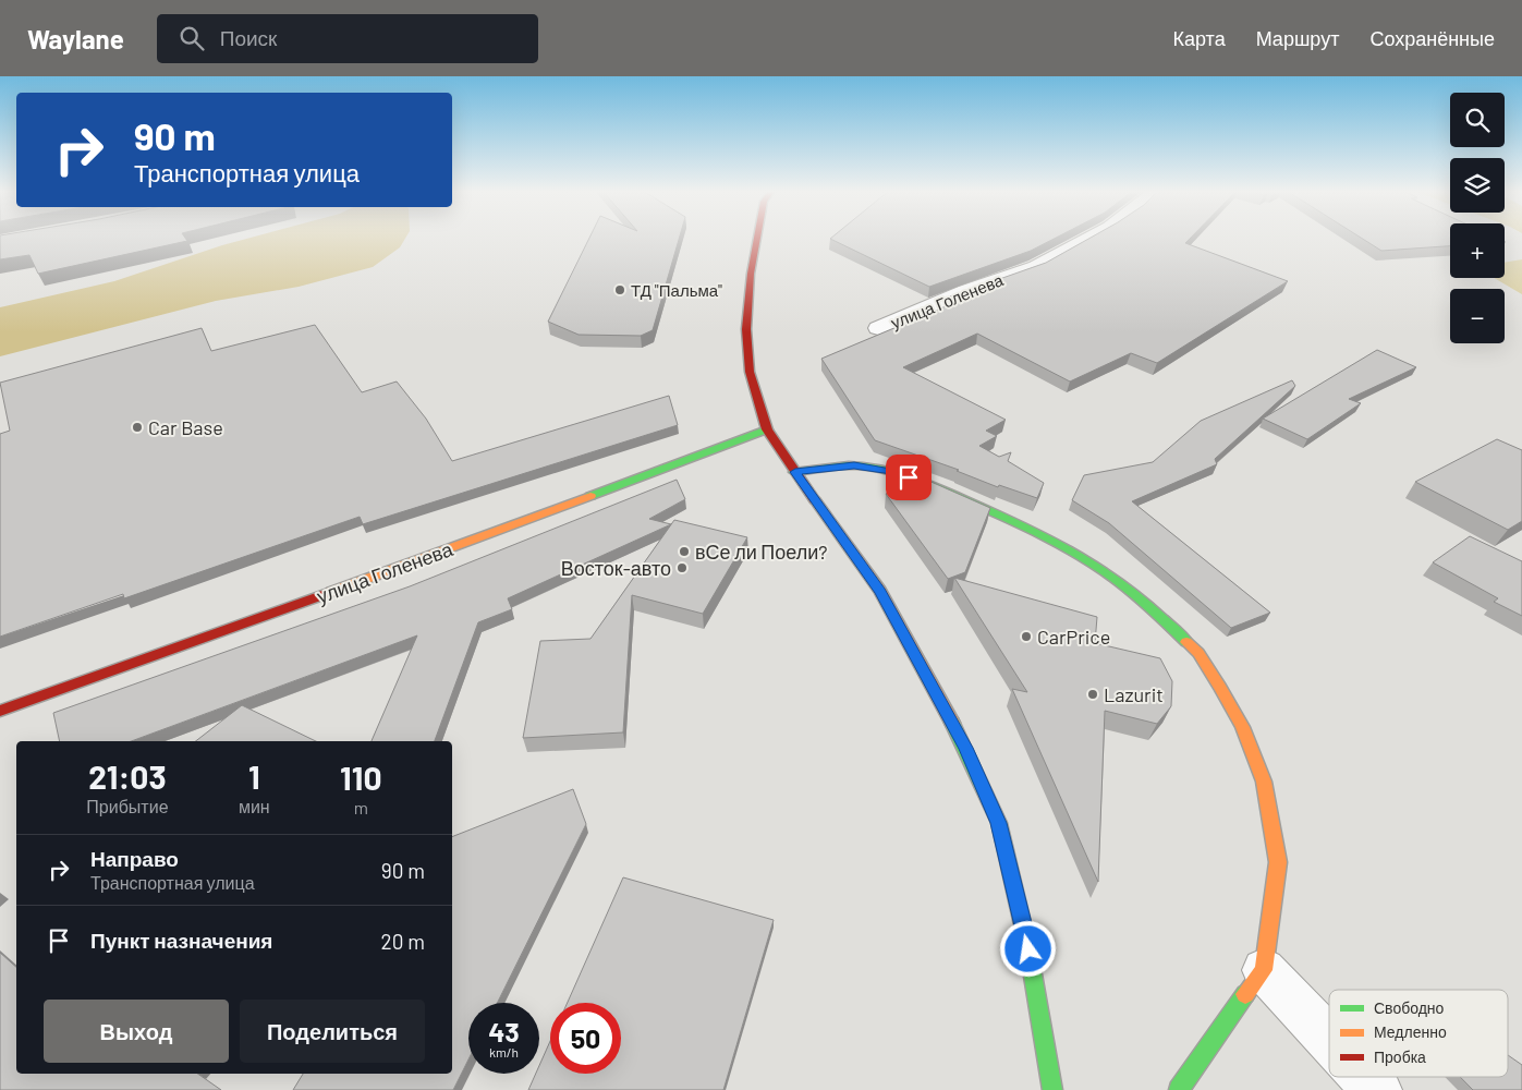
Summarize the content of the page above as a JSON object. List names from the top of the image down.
{
  "streets": {
    "street": ["улица Голенева"]
  },
  "places": [
    "ТД \"Пальма\"",
    "Car Base",
    "вСе ли Поели?",
    "Восток-авто",
    "CarPrice",
    "Lazurit"
  ],
  "legend": ["Свободно", "Медленно", "Пробка"],
  "page": {
    "header": "Waylane",
    "search": "Поиск",
    "nav": ["Карта", "Маршрут", "Сохранённые"],
    "map_buttons": ["+", "−"],
    "turn": ["90 m", "Транспортная улица"],
    "eta": [
      "21:03",
      "Прибытие",
      "1",
      "мин",
      "110",
      "m"
    ],
    "list": [
      {
        "name": "Направо",
        "note": "Транспортная улица",
        "value": "90 m"
      },
      {
        "name": "Пункт назначения",
        "value": "20 m"
      }
    ],
    "buttons": ["Выход", "Поделиться"],
    "speed": "43 km/h",
    "limit": "50"
  }
}
